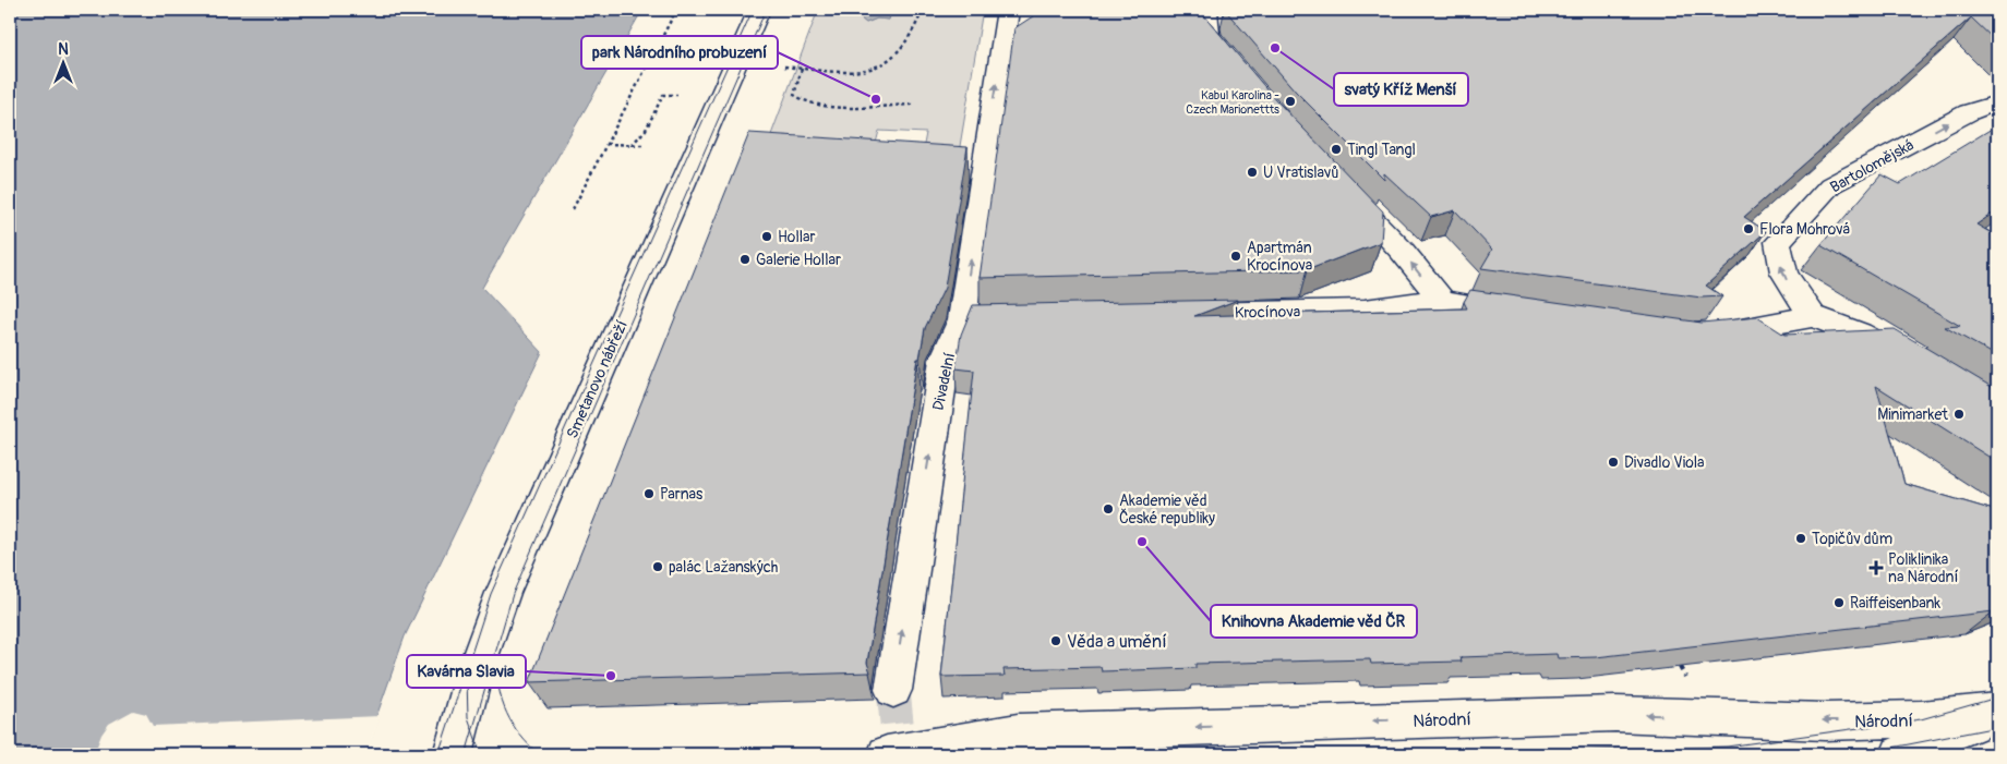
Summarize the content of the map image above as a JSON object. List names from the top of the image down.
{
  "streets": {
    "street": [
      "Bartolomějská",
      "Krocínova",
      "Smetanovo nábřeží",
      "Divadelní",
      "Národní"
    ]
  },
  "one_way": ["Bartolomějská", "Divadelní", "Národní"],
  "places": {
    "other": [
      "svatý Kříž Menší",
      "park Národního probuzení",
      "Kabul Karolina - Czech Marionettts",
      "Tingl Tangl",
      "U Vratislavů",
      "Flora Mohrová",
      "Hollar",
      "Apartmán Krocínova",
      "Galerie Hollar",
      "Minimarket",
      "Divadlo Viola",
      "Parnas",
      "Akademie věd České republiky",
      "Topičův dům",
      "Knihovna Akademie věd ČR",
      "palác Lažanských",
      "Raiffeisenbank",
      "Věda a umění",
      "Kavárna Slavia"
    ],
    "health": ["Poliklinika na Národní"]
  },
  "north": "top"
}
